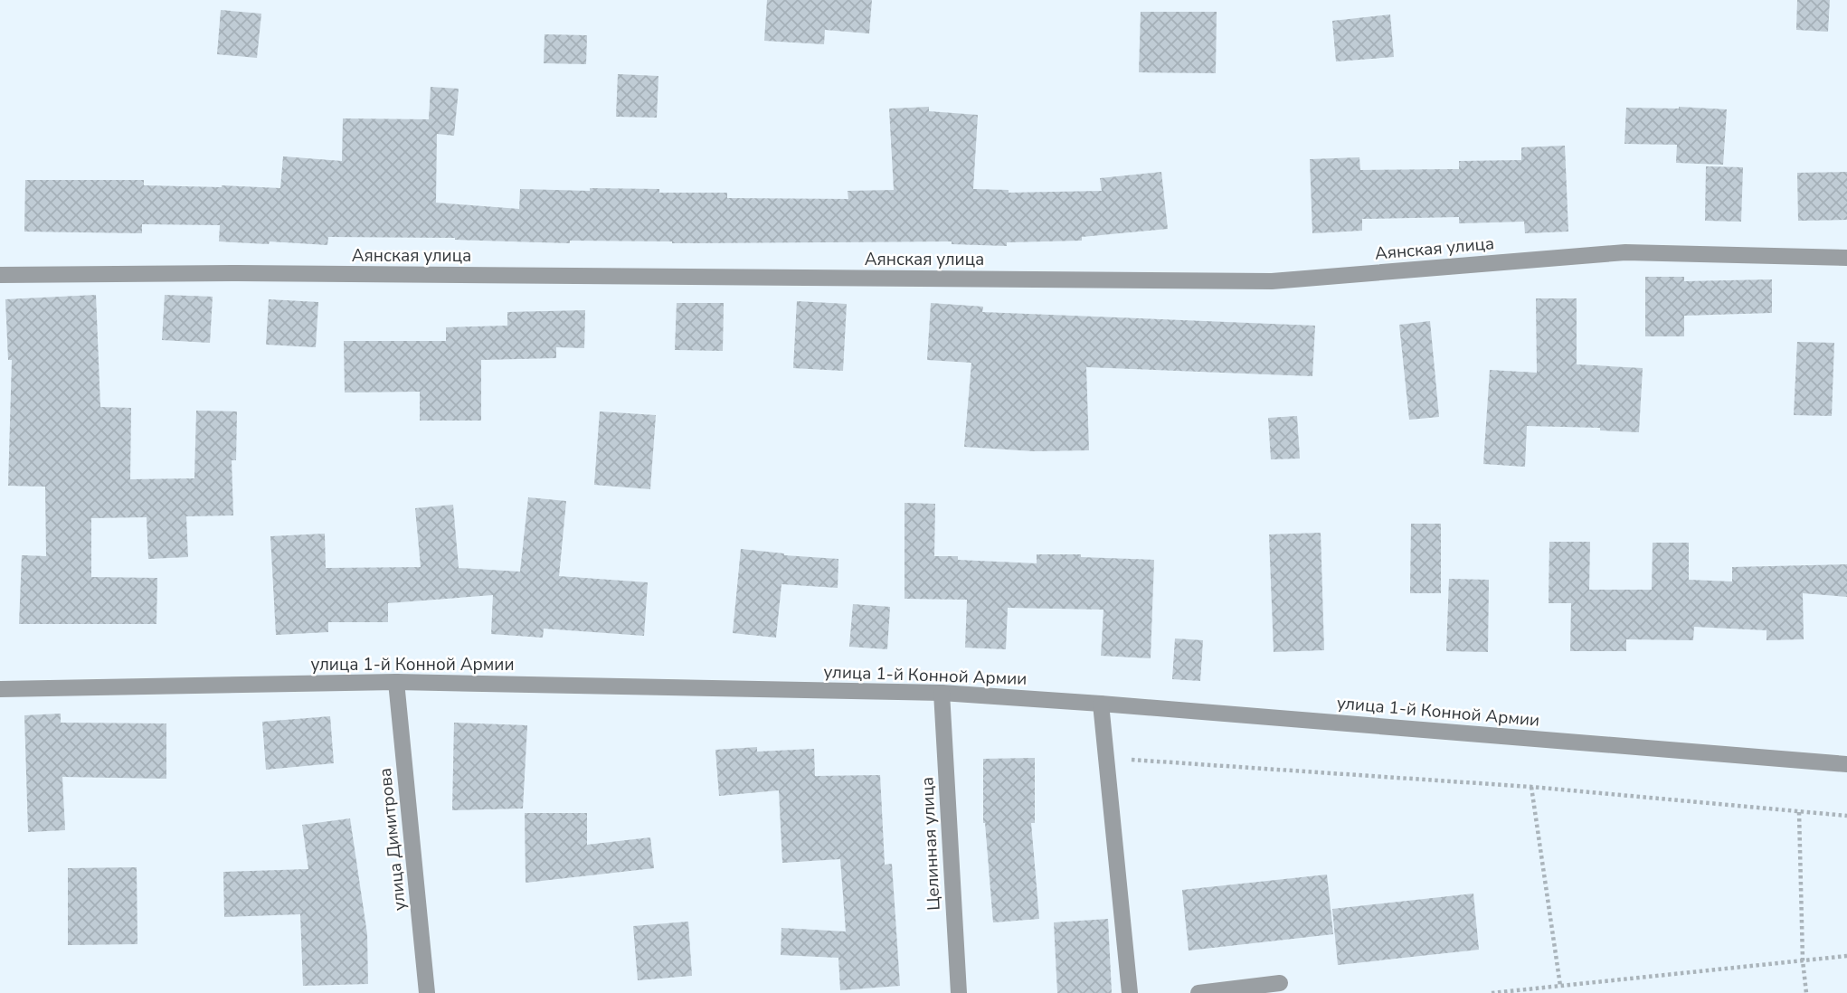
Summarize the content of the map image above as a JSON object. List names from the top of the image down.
{
  "streets": {
    "street": [
      "Аянская улица",
      "улица 1-й Конной Армии",
      "улица Димитрова",
      "Целинная улица"
    ]
  },
  "crossings": [
    ["улица 1-й Конной Армии", "улица Димитрова"],
    ["улица 1-й Конной Армии", "Целинная улица"]
  ]
}
